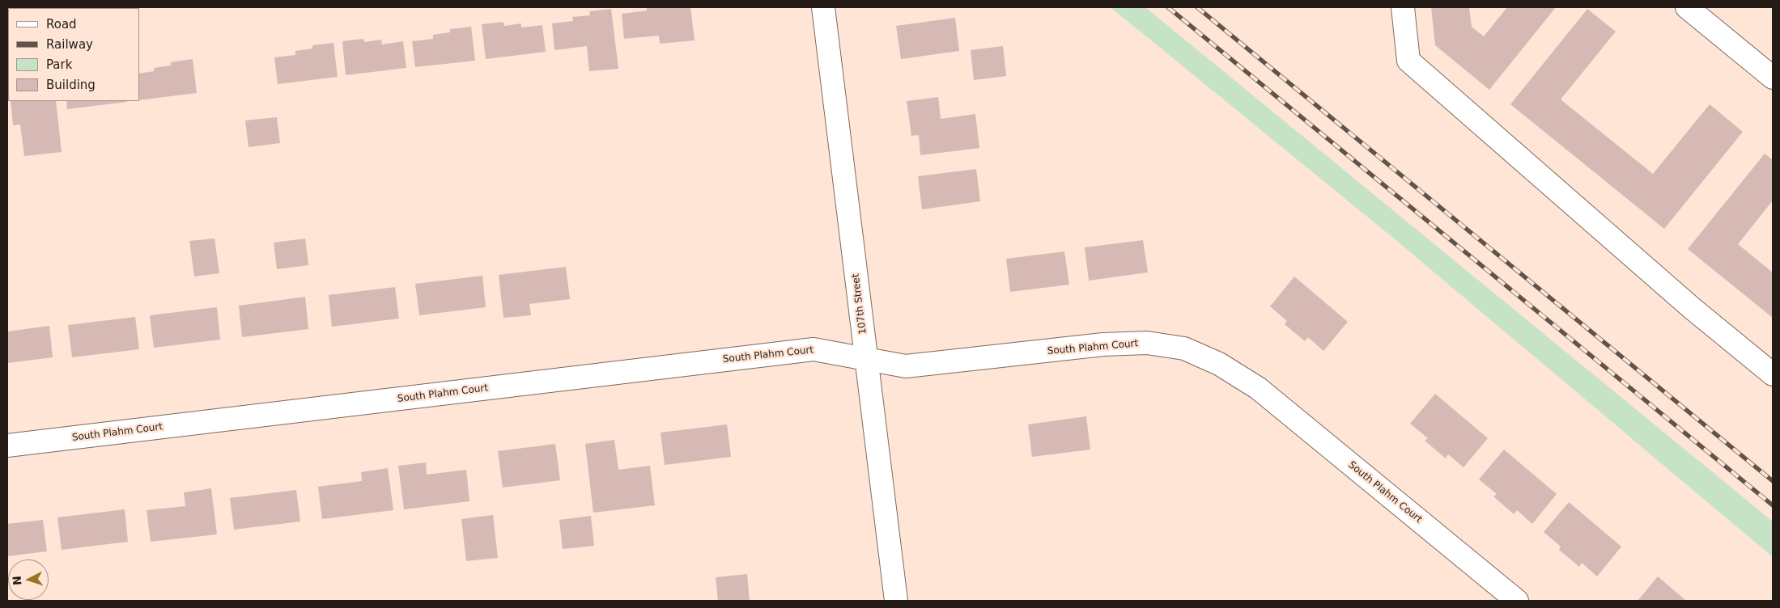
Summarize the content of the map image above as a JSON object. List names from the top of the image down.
{
  "streets": {
    "street": ["107th Street", "South Plahm Court"]
  },
  "crossings": [
    ["107th Street", "South Plahm Court"]
  ],
  "legend": [
    "Road",
    "Railway",
    "Park",
    "Building"
  ],
  "north": "left"
}
